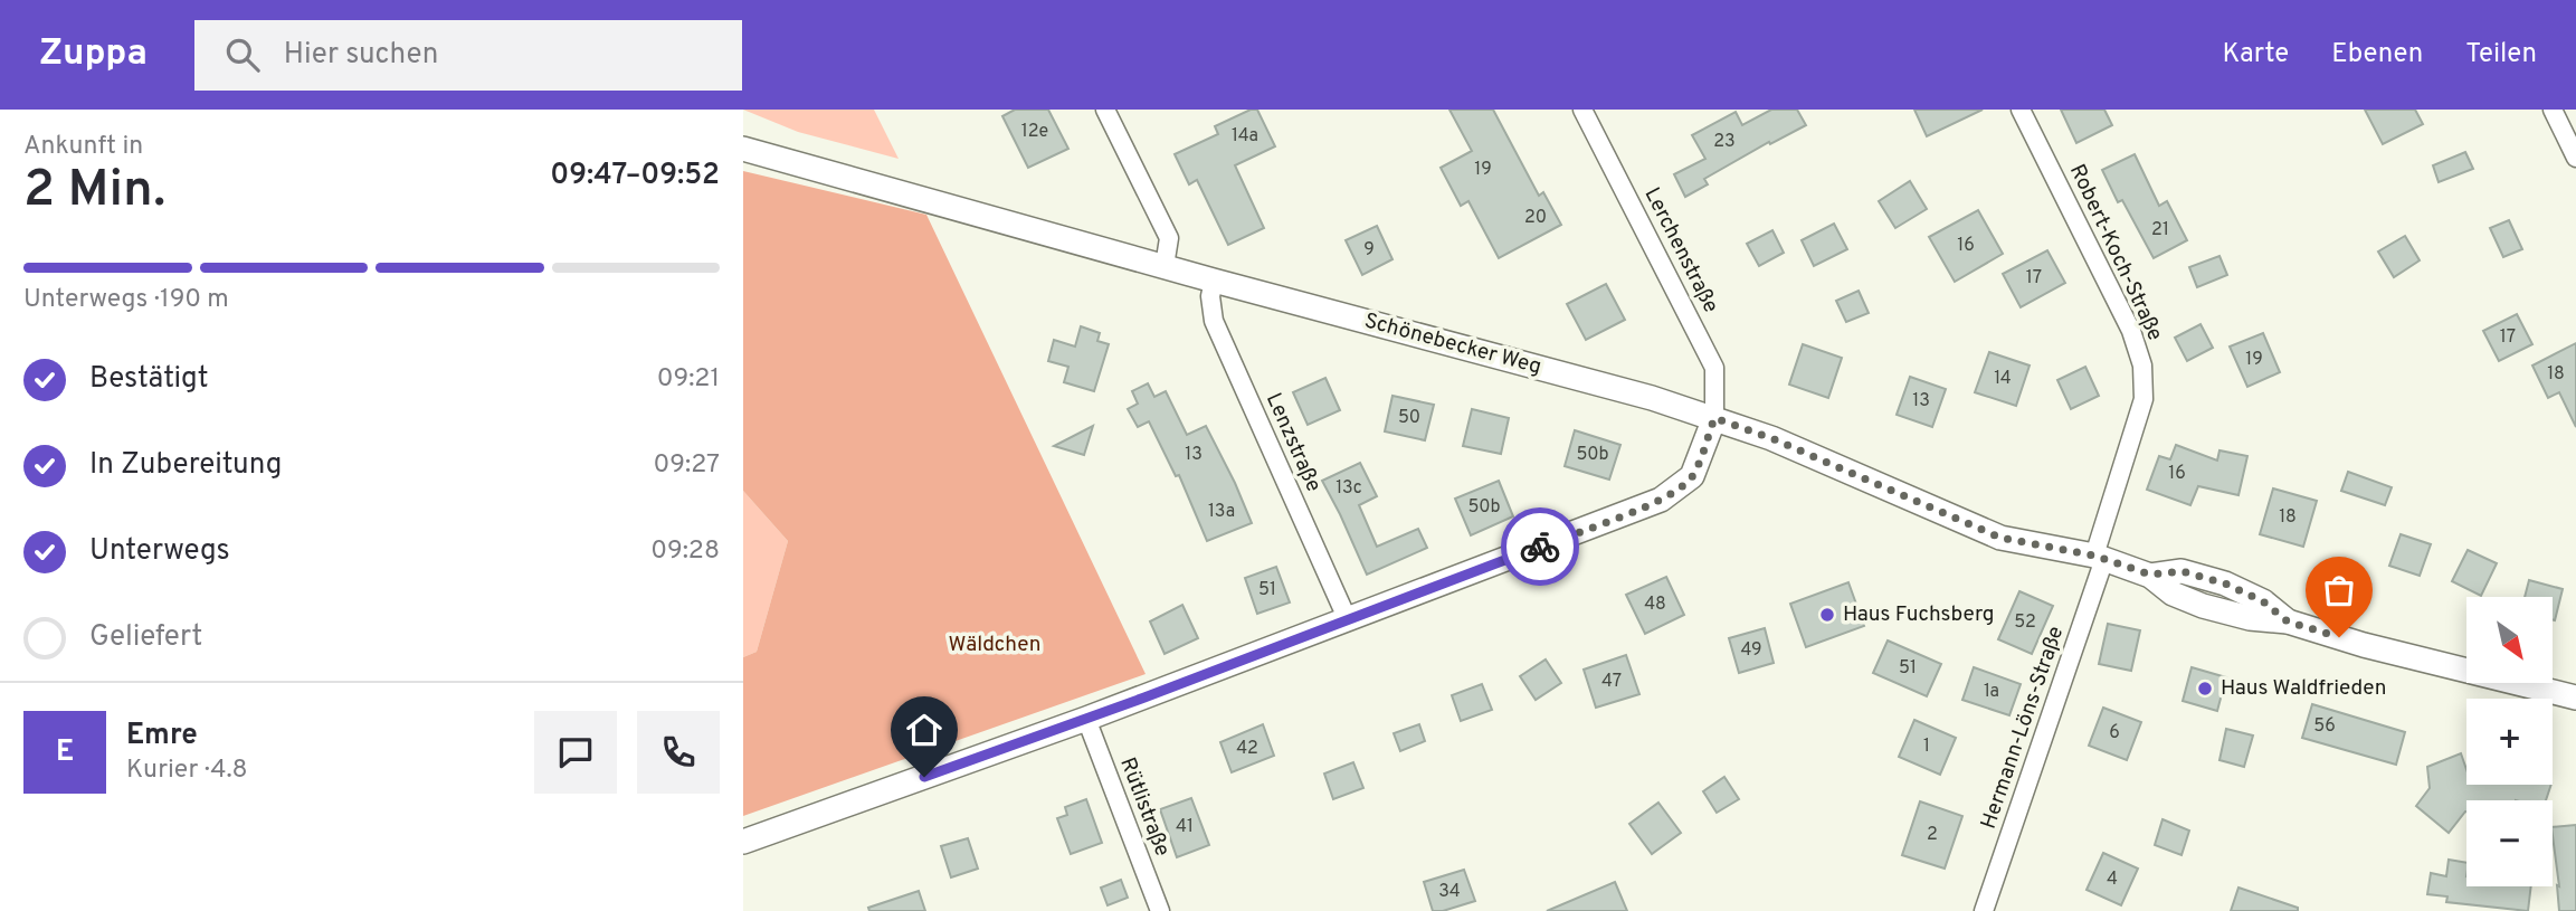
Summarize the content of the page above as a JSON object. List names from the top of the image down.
{
  "streets": {
    "street": [
      "Lerchenstraße",
      "Robert-Koch-Straße",
      "Schönebecker Weg",
      "Lenzstraße",
      "Hermann-Löns-Straße",
      "Rütlistraße"
    ]
  },
  "crossings": [
    ["Lerchenstraße", "Schönebecker Weg"],
    ["Robert-Koch-Straße", "Schönebecker Weg"],
    ["Robert-Koch-Straße", "Hermann-Löns-Straße"],
    ["Schönebecker Weg", "Lenzstraße"],
    ["Schönebecker Weg", "Hermann-Löns-Straße"]
  ],
  "parks": ["Wäldchen"],
  "places": ["Haus Fuchsberg", "Haus Waldfrieden"],
  "house_numbers": [
    "12e",
    "14a",
    "23",
    "19",
    "20",
    "21",
    "16",
    "9",
    "17",
    "17",
    "19",
    "18",
    "14",
    "13",
    "50",
    "13",
    "50b",
    "16",
    "13c",
    "50b",
    "13a",
    "18",
    "51",
    "48",
    "52",
    "49",
    "51",
    "47",
    "1a",
    "56",
    "6",
    "1",
    "42",
    "41",
    "2",
    "4",
    "34"
  ],
  "north": "bottom right",
  "page": {
    "header": "Zuppa",
    "search": "Hier suchen",
    "nav": ["Karte", "Ebenen", "Teilen"],
    "heading": ["2 Min.", "Ankunft in", "09:47–09:52"],
    "panel": ["Emre", "Kurier · 4.8"],
    "bar": "Unterwegs · 190 m",
    "list": [
      ["Bestätigt", "09:21"],
      ["In Zubereitung", "09:27"],
      ["Unterwegs", "09:28"],
      "Geliefert"
    ],
    "map_buttons": ["+", "−"],
    "round": "E"
  }
}
